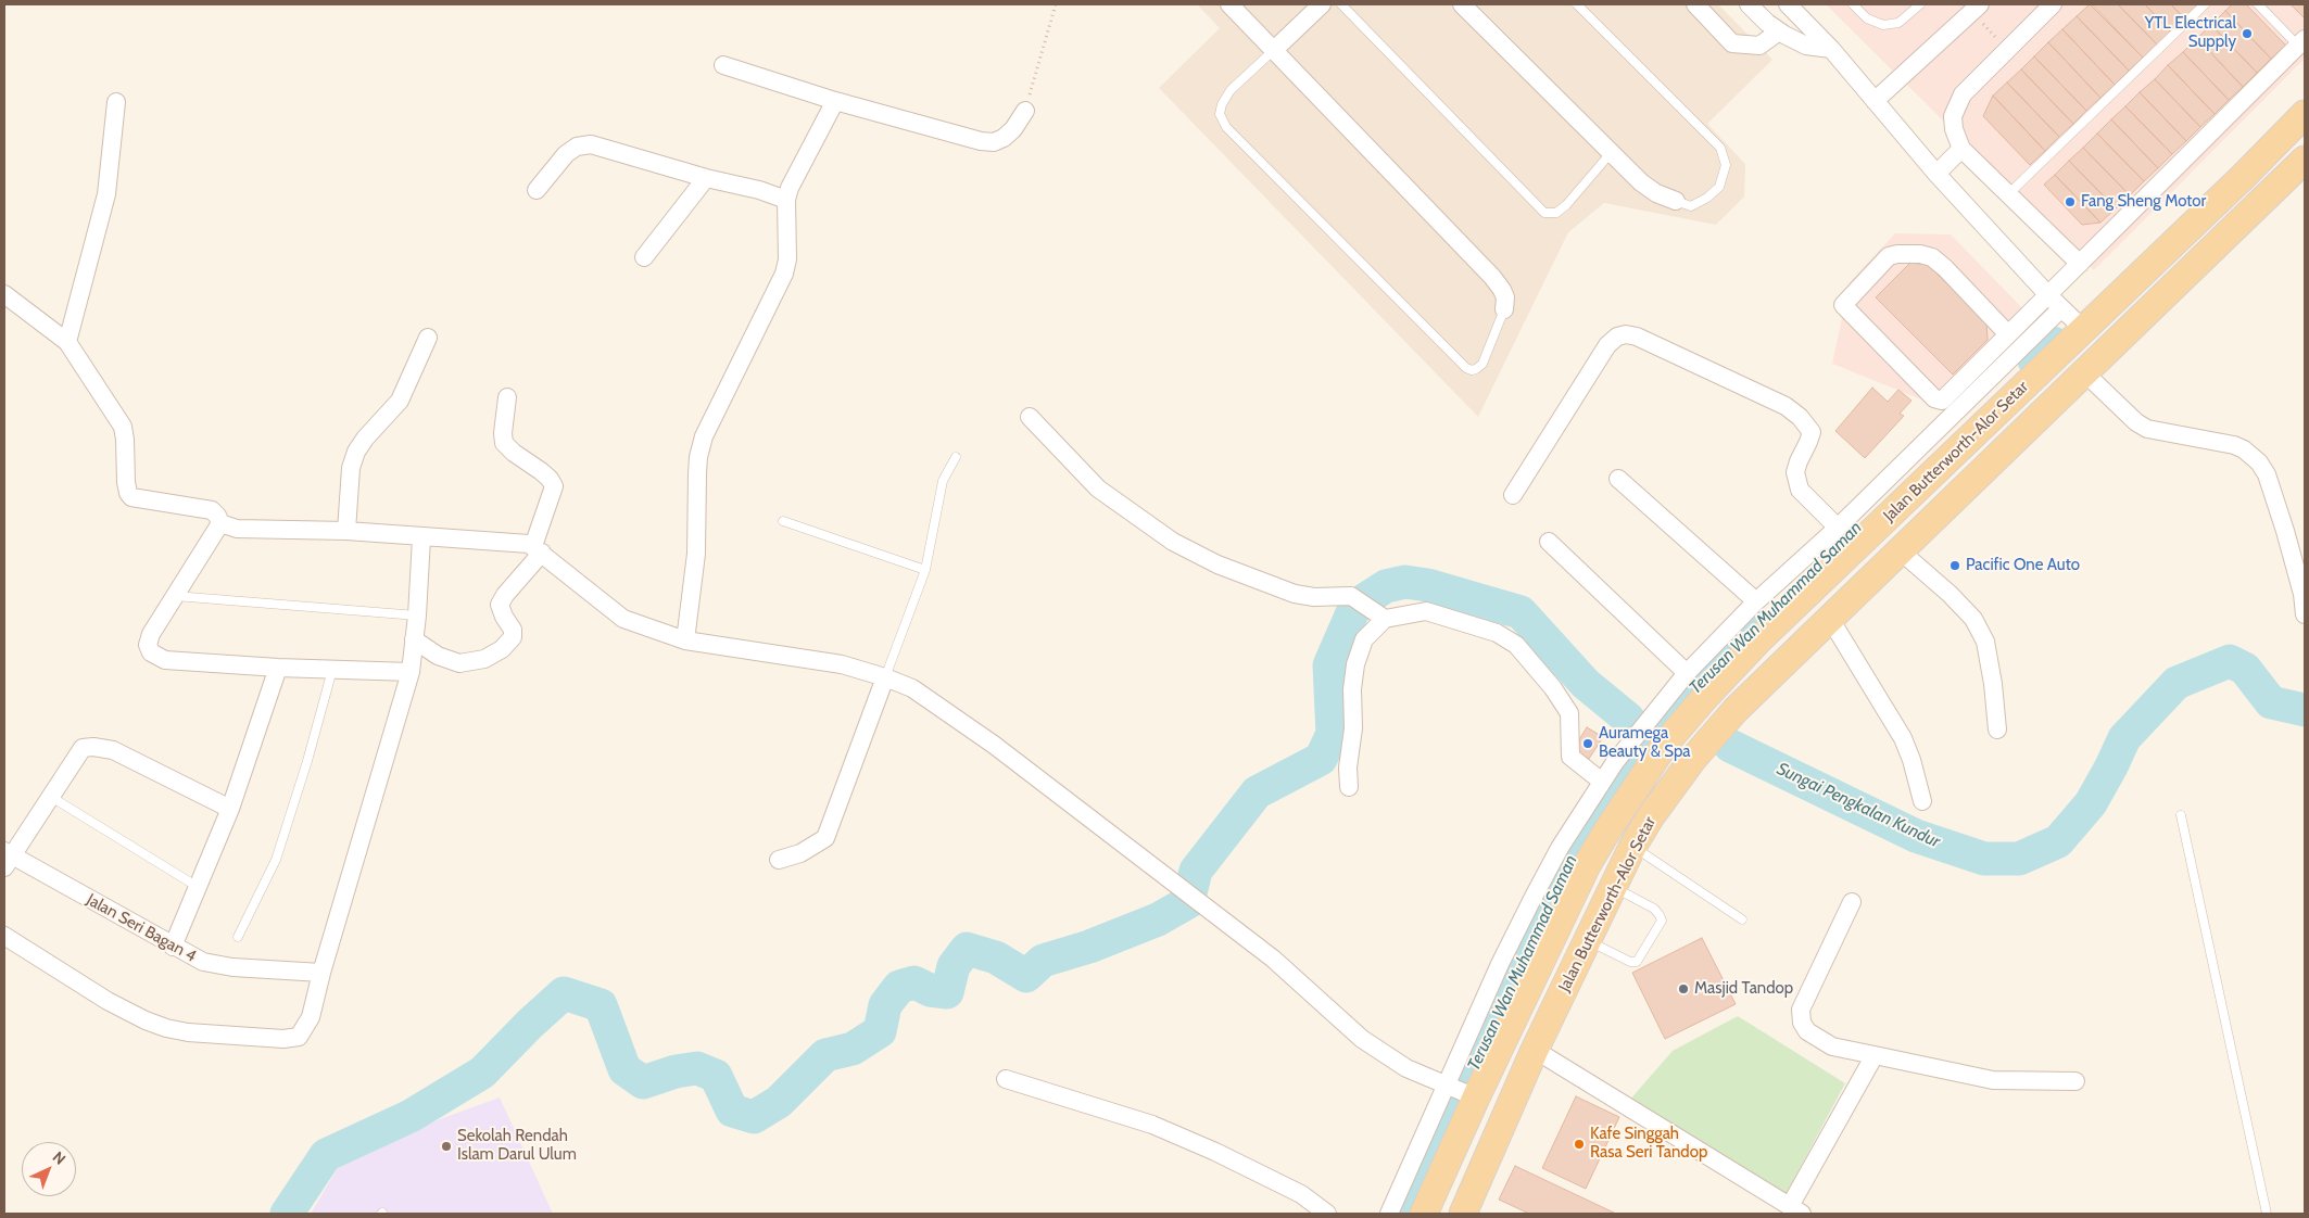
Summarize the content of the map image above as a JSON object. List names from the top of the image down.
{
  "streets": {
    "main road": ["Jalan Butterworth-Alor Setar"],
    "street": ["Jalan Seri Bagan 4"]
  },
  "water": ["Terusan Wan Muhammad Saman", "Sungai Pengkalan Kundur"],
  "places": [
    "YTL Electrical Supply",
    "Fang Sheng Motor",
    "Pacific One Auto",
    "Auramega Beauty & Spa",
    "Masjid Tandop",
    "Kafe Singgah Rasa Seri Tandop",
    "Sekolah Rendah Islam Darul Ulum"
  ],
  "north": "top right"
}
